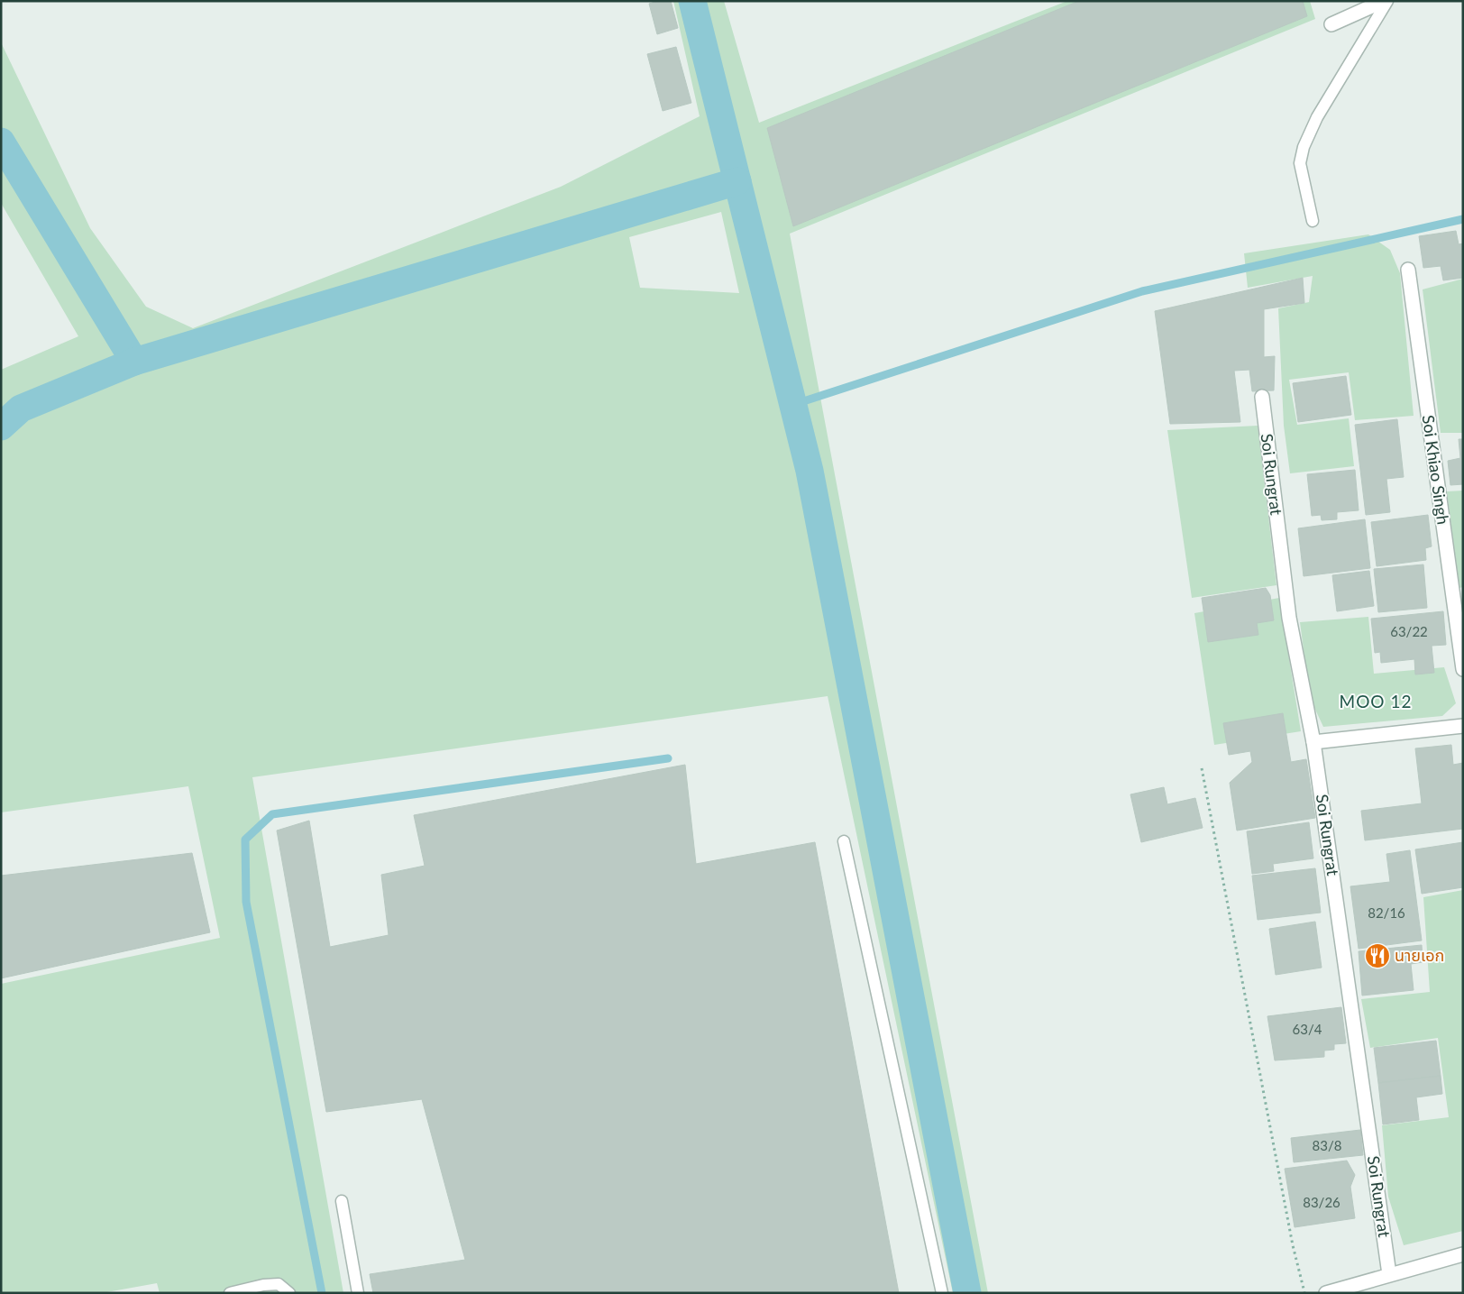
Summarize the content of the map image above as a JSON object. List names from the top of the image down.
{
  "streets": {
    "street": ["Soi Khiao Singh", "Soi Rungrat"]
  },
  "districts": ["MOO 12"],
  "places": {
    "restaurant": ["นายเอก"]
  },
  "house_numbers": [
    "63/22",
    "82/16",
    "63/4",
    "83/8",
    "83/26"
  ]
}
